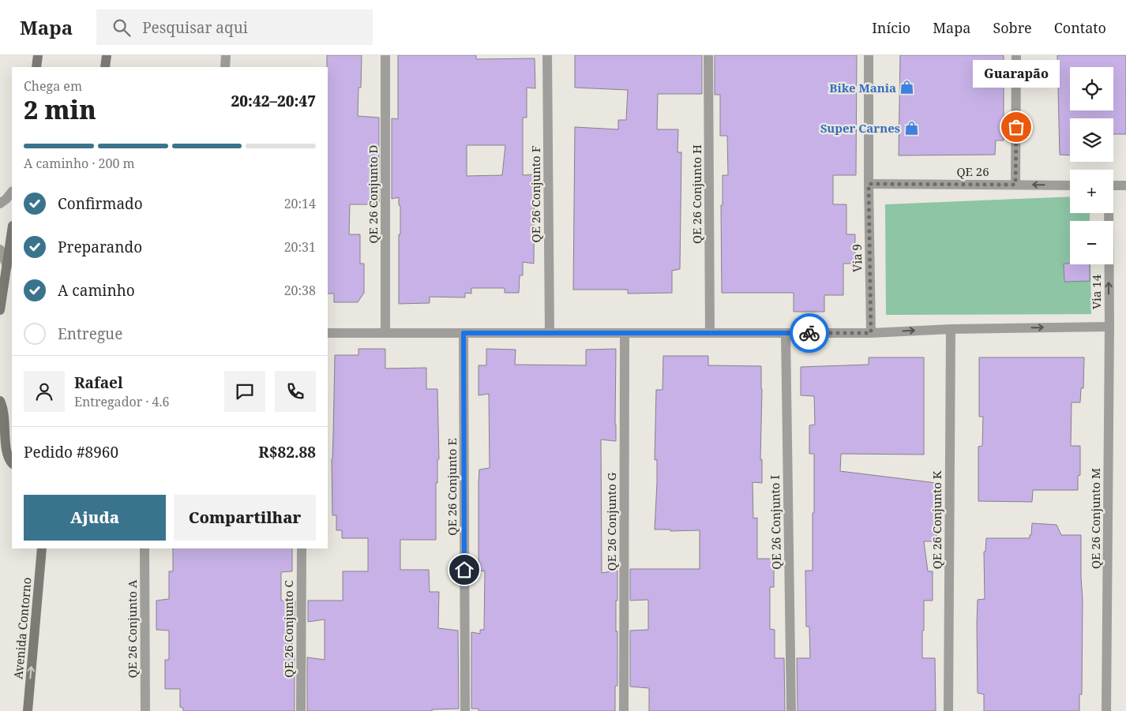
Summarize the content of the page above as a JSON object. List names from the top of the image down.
{
  "streets": {
    "main road": ["Avenida Contorno"],
    "street": [
      "QE 26",
      "QE 26 Conjunto D",
      "QE 26 Conjunto F",
      "QE 26 Conjunto H",
      "Via 9",
      "Via 14",
      "QE 26 Conjunto E",
      "QE 26 Conjunto M",
      "QE 26 Conjunto K",
      "QE 26 Conjunto G",
      "QE 26 Conjunto I",
      "QE 26 Conjunto A",
      "QE 26 Conjunto C"
    ]
  },
  "crossings": [
    ["QE 26", "Via 9"],
    ["Via 14", "QE 26 Conjunto M"]
  ],
  "one_way": ["Via 14", "Avenida Contorno"],
  "places": {
    "shop": ["Bike Mania", "Super Carnes"],
    "other": ["Guarapão"]
  },
  "page": {
    "header": "Mapa",
    "search": "Pesquisar aqui",
    "nav": [
      "Início",
      "Mapa",
      "Sobre",
      "Contato"
    ],
    "bubble": "Guarapão",
    "map_buttons": ["+", "−"],
    "heading": ["2 min", "Chega em", "20:42–20:47"],
    "panel": [
      "Rafael",
      "Entregador · 4.6",
      "Pedido #8960",
      "R$82.88"
    ],
    "bar": "A caminho · 200 m",
    "list": [
      ["Confirmado", "20:14"],
      ["Preparando", "20:31"],
      ["A caminho", "20:38"],
      "Entregue"
    ],
    "buttons": ["Ajuda", "Compartilhar"]
  }
}
